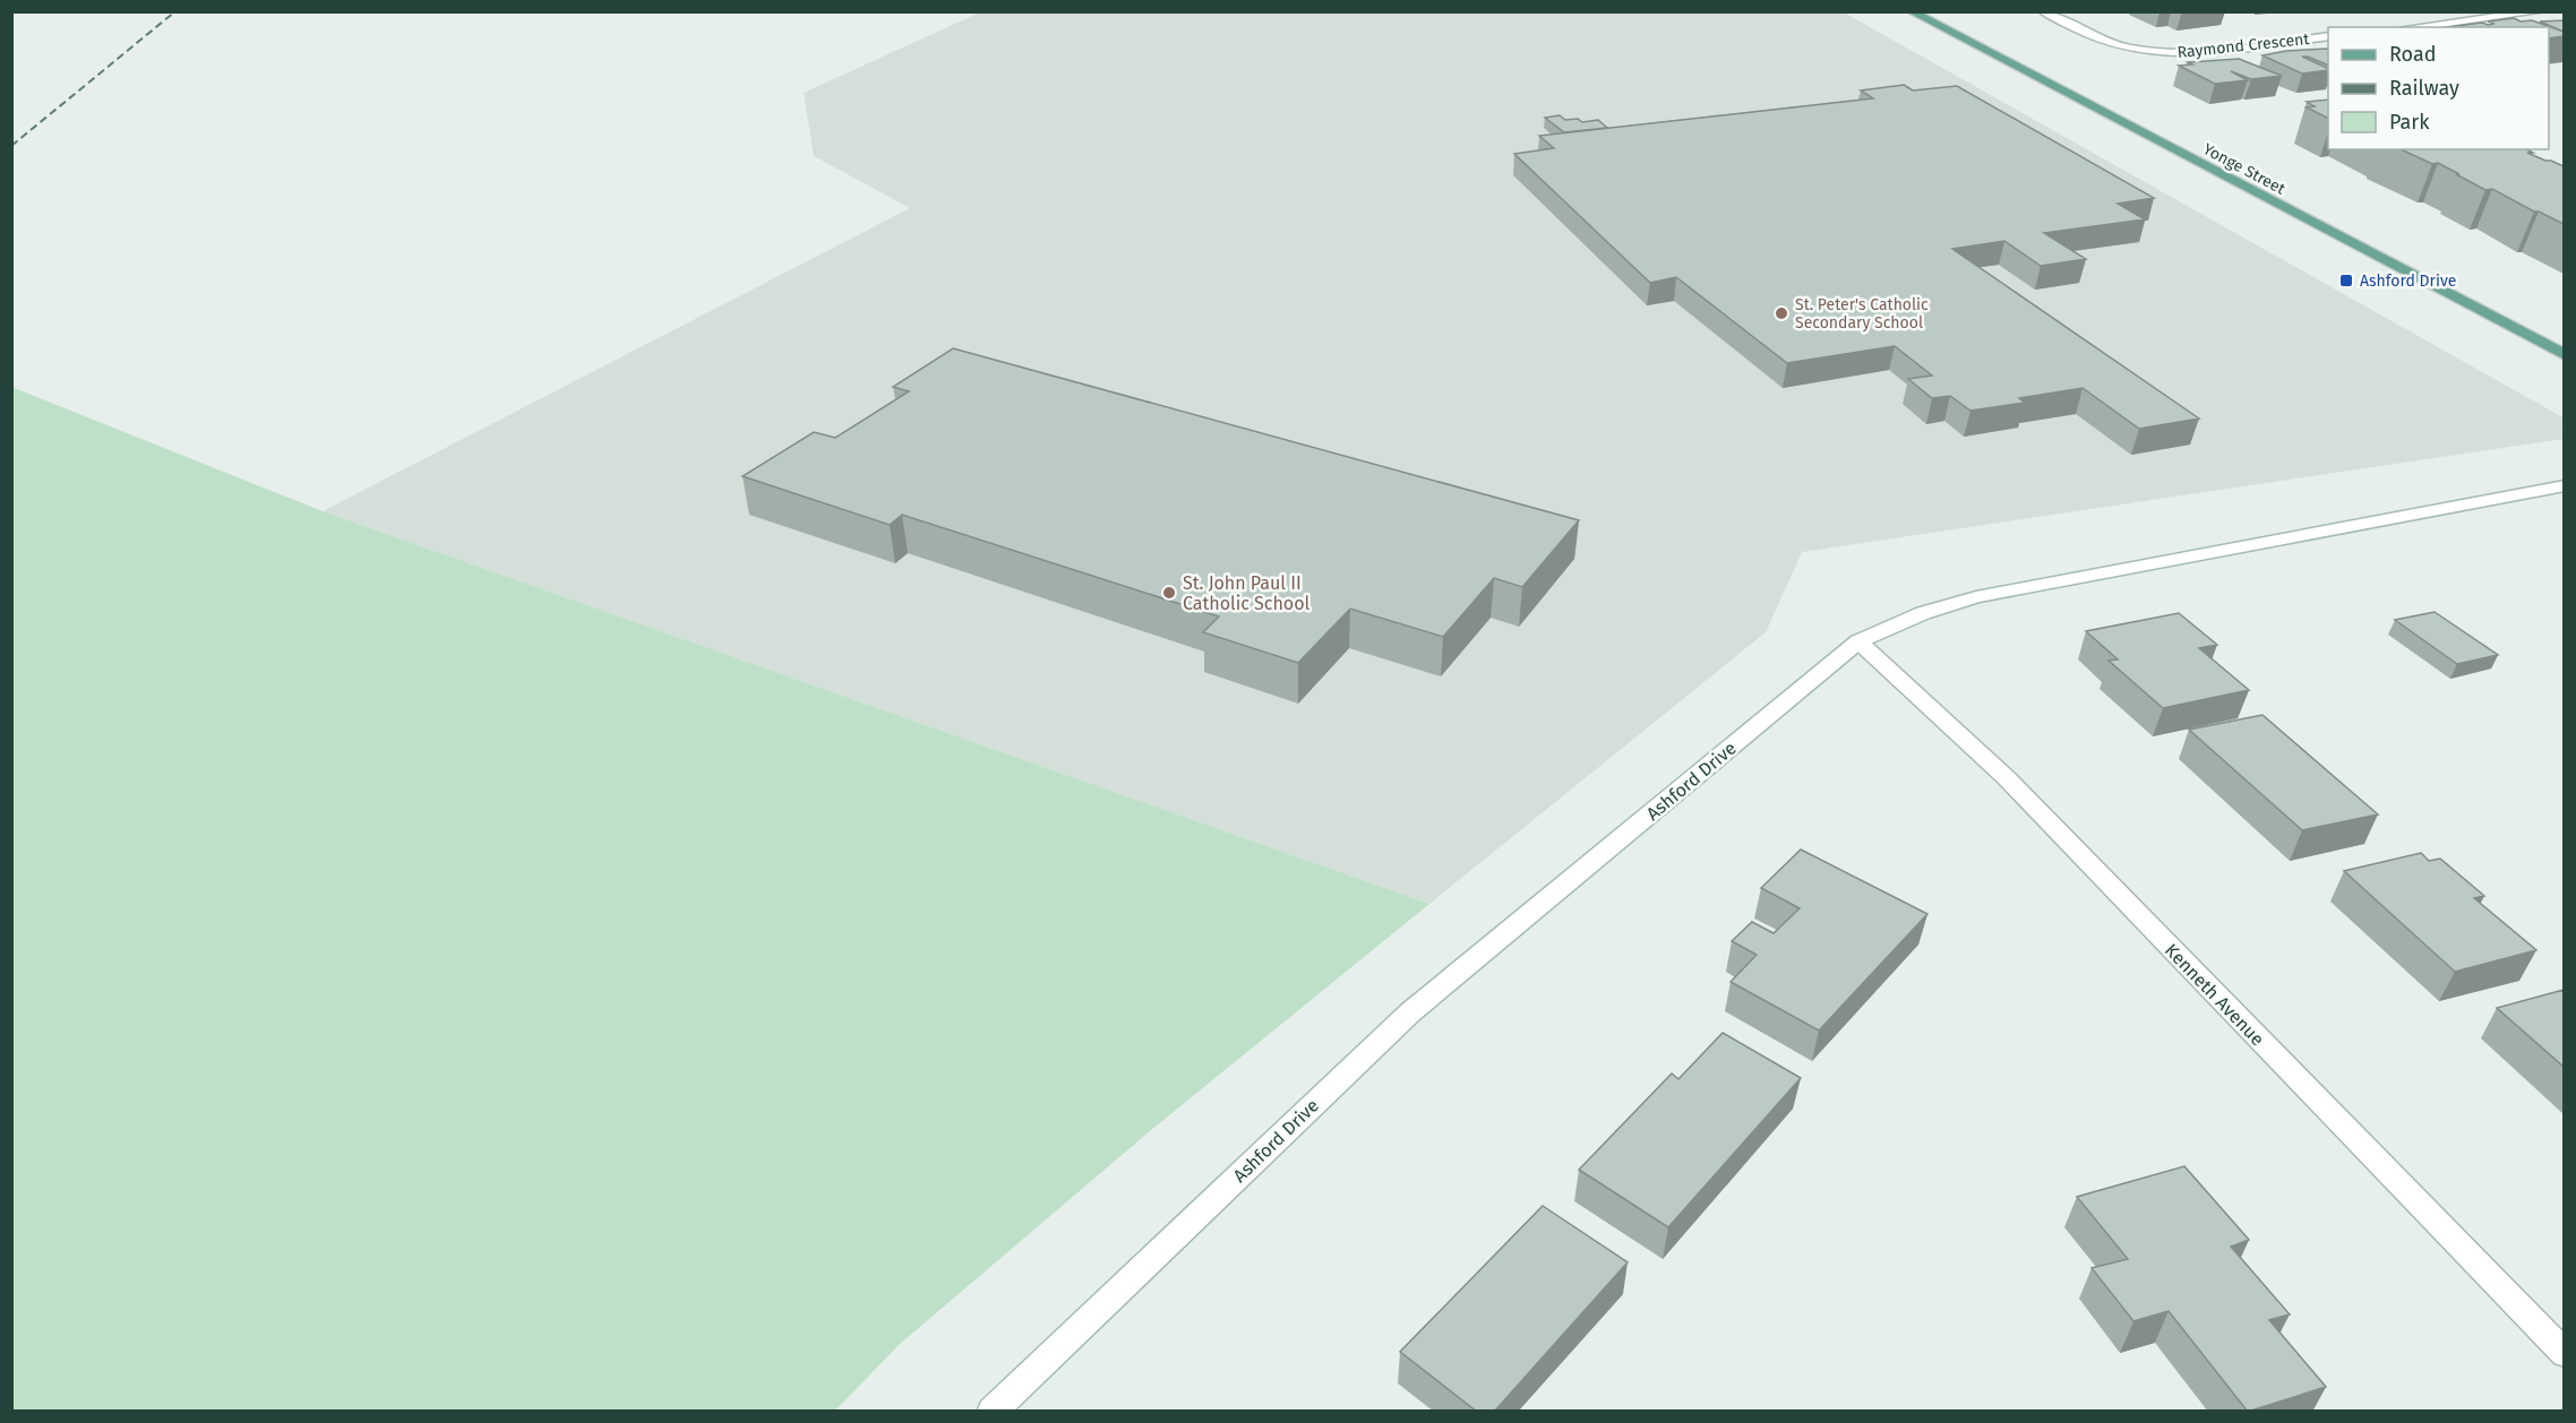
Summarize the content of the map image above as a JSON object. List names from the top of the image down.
{
  "streets": {
    "main road": [
      "Raymond Crescent",
      "Yonge Street",
      "Ashford Drive",
      "Kenneth Avenue"
    ]
  },
  "crossings": [
    ["Ashford Drive", "Kenneth Avenue"]
  ],
  "places": {
    "transit": ["Ashford Drive"],
    "other": ["St. Peter's Catholic Secondary School", "St. John Paul II Catholic School"]
  },
  "legend": ["Road", "Railway", "Park"]
}
